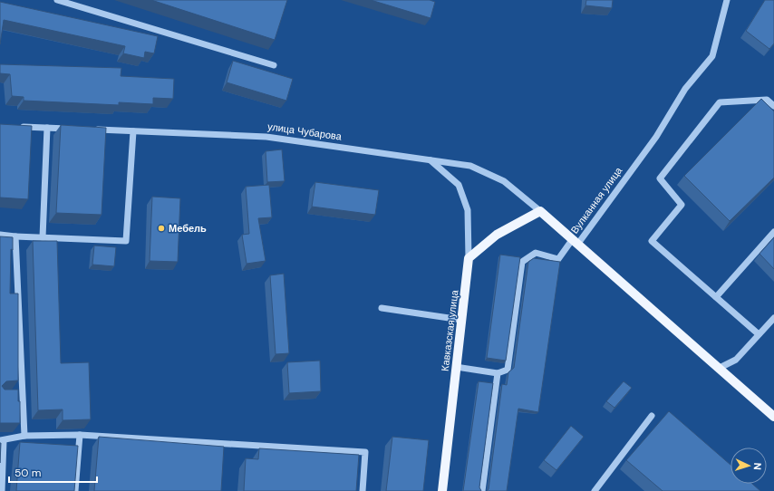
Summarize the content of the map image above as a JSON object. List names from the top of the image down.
{
  "streets": {
    "main road": ["улица Чубарова", "Вулканная улица", "Кавказская улица"]
  },
  "crossings": [
    ["улица Чубарова", "Вулканная улица"]
  ],
  "places": ["Мебель"],
  "scale_bar": "50 m",
  "north": "right"
}
